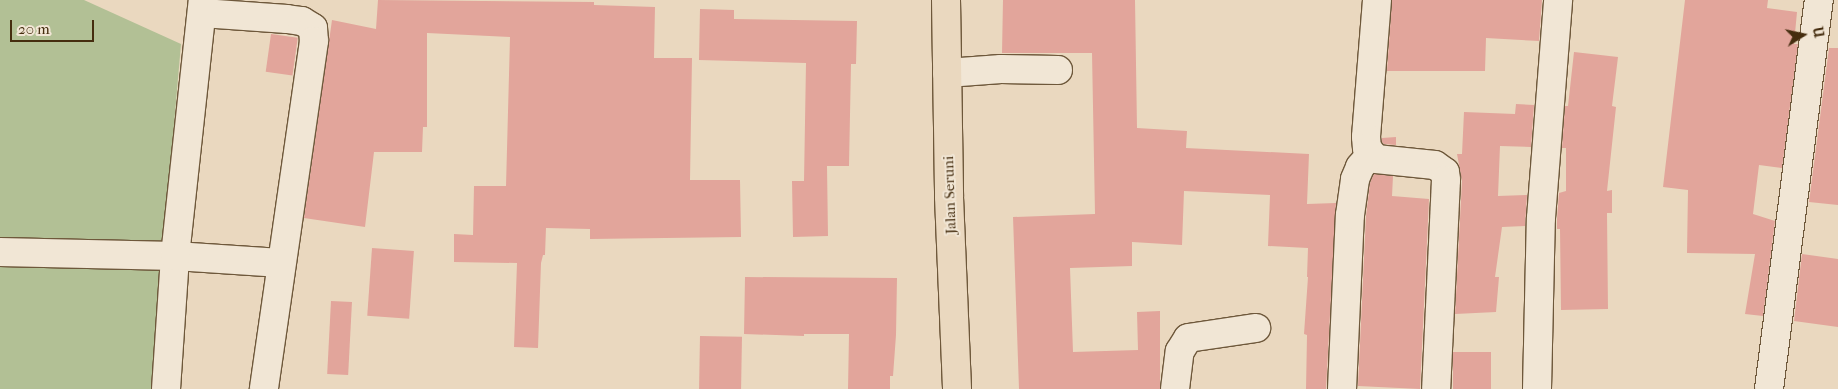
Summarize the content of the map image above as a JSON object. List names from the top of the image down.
{
  "streets": {
    "main road": ["Jalan Seruni"]
  },
  "scale_bar": "20 m",
  "north": "right"
}
